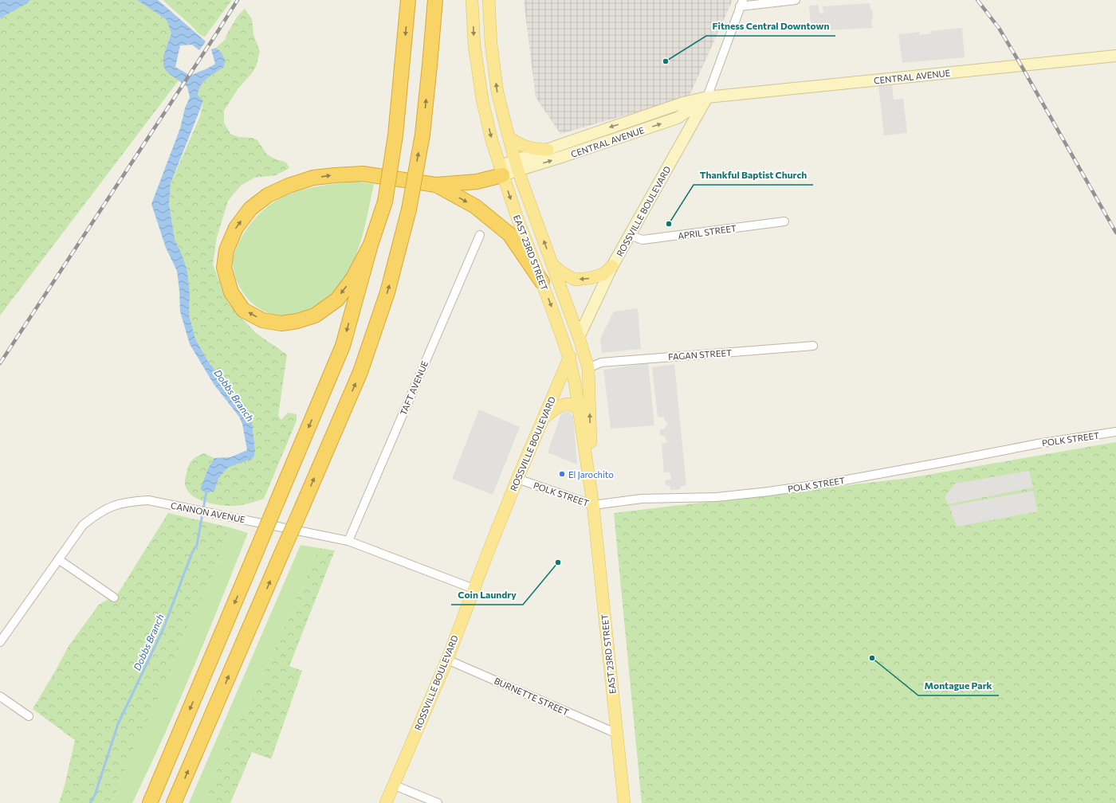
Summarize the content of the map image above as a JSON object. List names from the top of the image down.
{
  "streets": {
    "main road": ["CENTRAL AVENUE", "ROSSVILLE BOULEVARD", "EAST 23RD STREET"],
    "street": [
      "APRIL STREET",
      "FAGAN STREET",
      "TAFT AVENUE",
      "POLK STREET",
      "CANNON AVENUE",
      "BURNETTE STREET"
    ]
  },
  "crossings": [
    ["CENTRAL AVENUE", "ROSSVILLE BOULEVARD"],
    ["CENTRAL AVENUE", "EAST 23RD STREET"],
    ["ROSSVILLE BOULEVARD", "APRIL STREET"],
    ["ROSSVILLE BOULEVARD", "EAST 23RD STREET"],
    ["ROSSVILLE BOULEVARD", "POLK STREET"],
    ["ROSSVILLE BOULEVARD", "CANNON AVENUE"],
    ["ROSSVILLE BOULEVARD", "BURNETTE STREET"],
    ["EAST 23RD STREET", "FAGAN STREET"],
    ["EAST 23RD STREET", "POLK STREET"],
    ["EAST 23RD STREET", "BURNETTE STREET"],
    ["TAFT AVENUE", "CANNON AVENUE"]
  ],
  "water": ["Dobbs Branch"],
  "places": [
    "Fitness Central Downtown",
    "Thankful Baptist Church",
    "El Jarochito",
    "Coin Laundry",
    "Montague Park"
  ]
}
